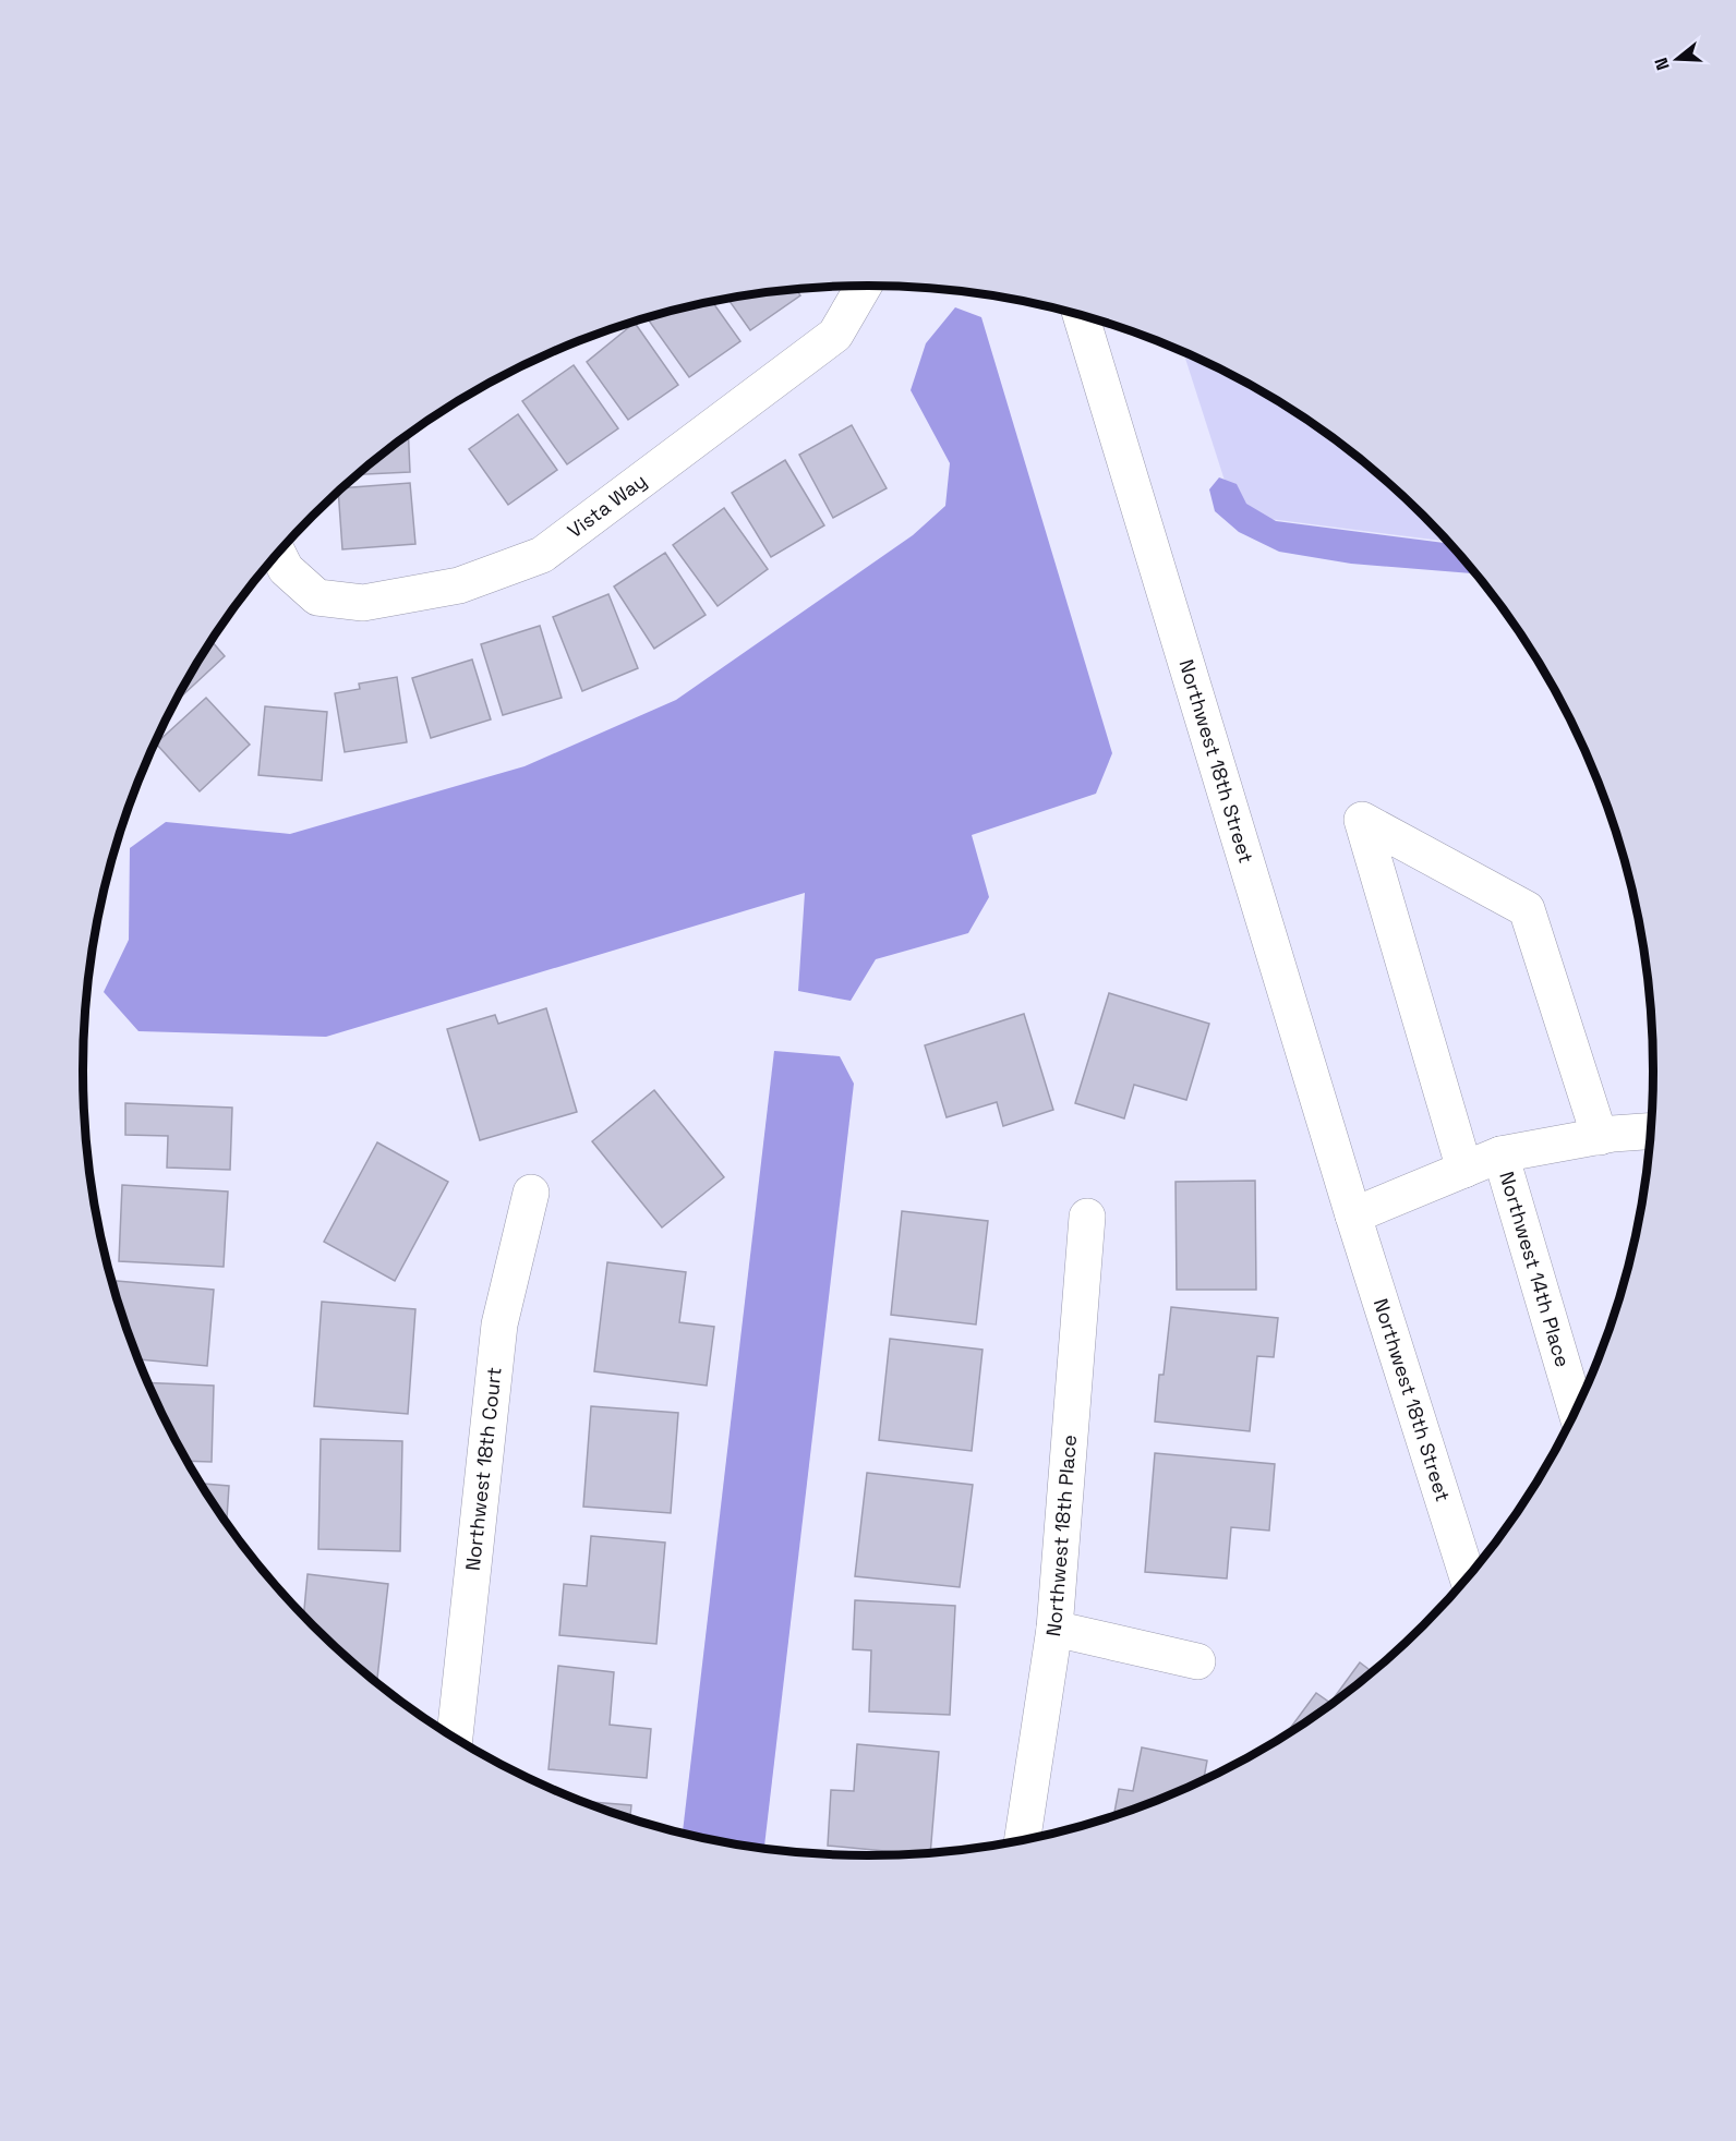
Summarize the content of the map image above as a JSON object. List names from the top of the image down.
{
  "streets": {
    "street": [
      "Vista Way",
      "Northwest 18th Street",
      "Northwest 14th Place",
      "Northwest 18th Court",
      "Northwest 18th Place"
    ]
  },
  "north": "left"
}
